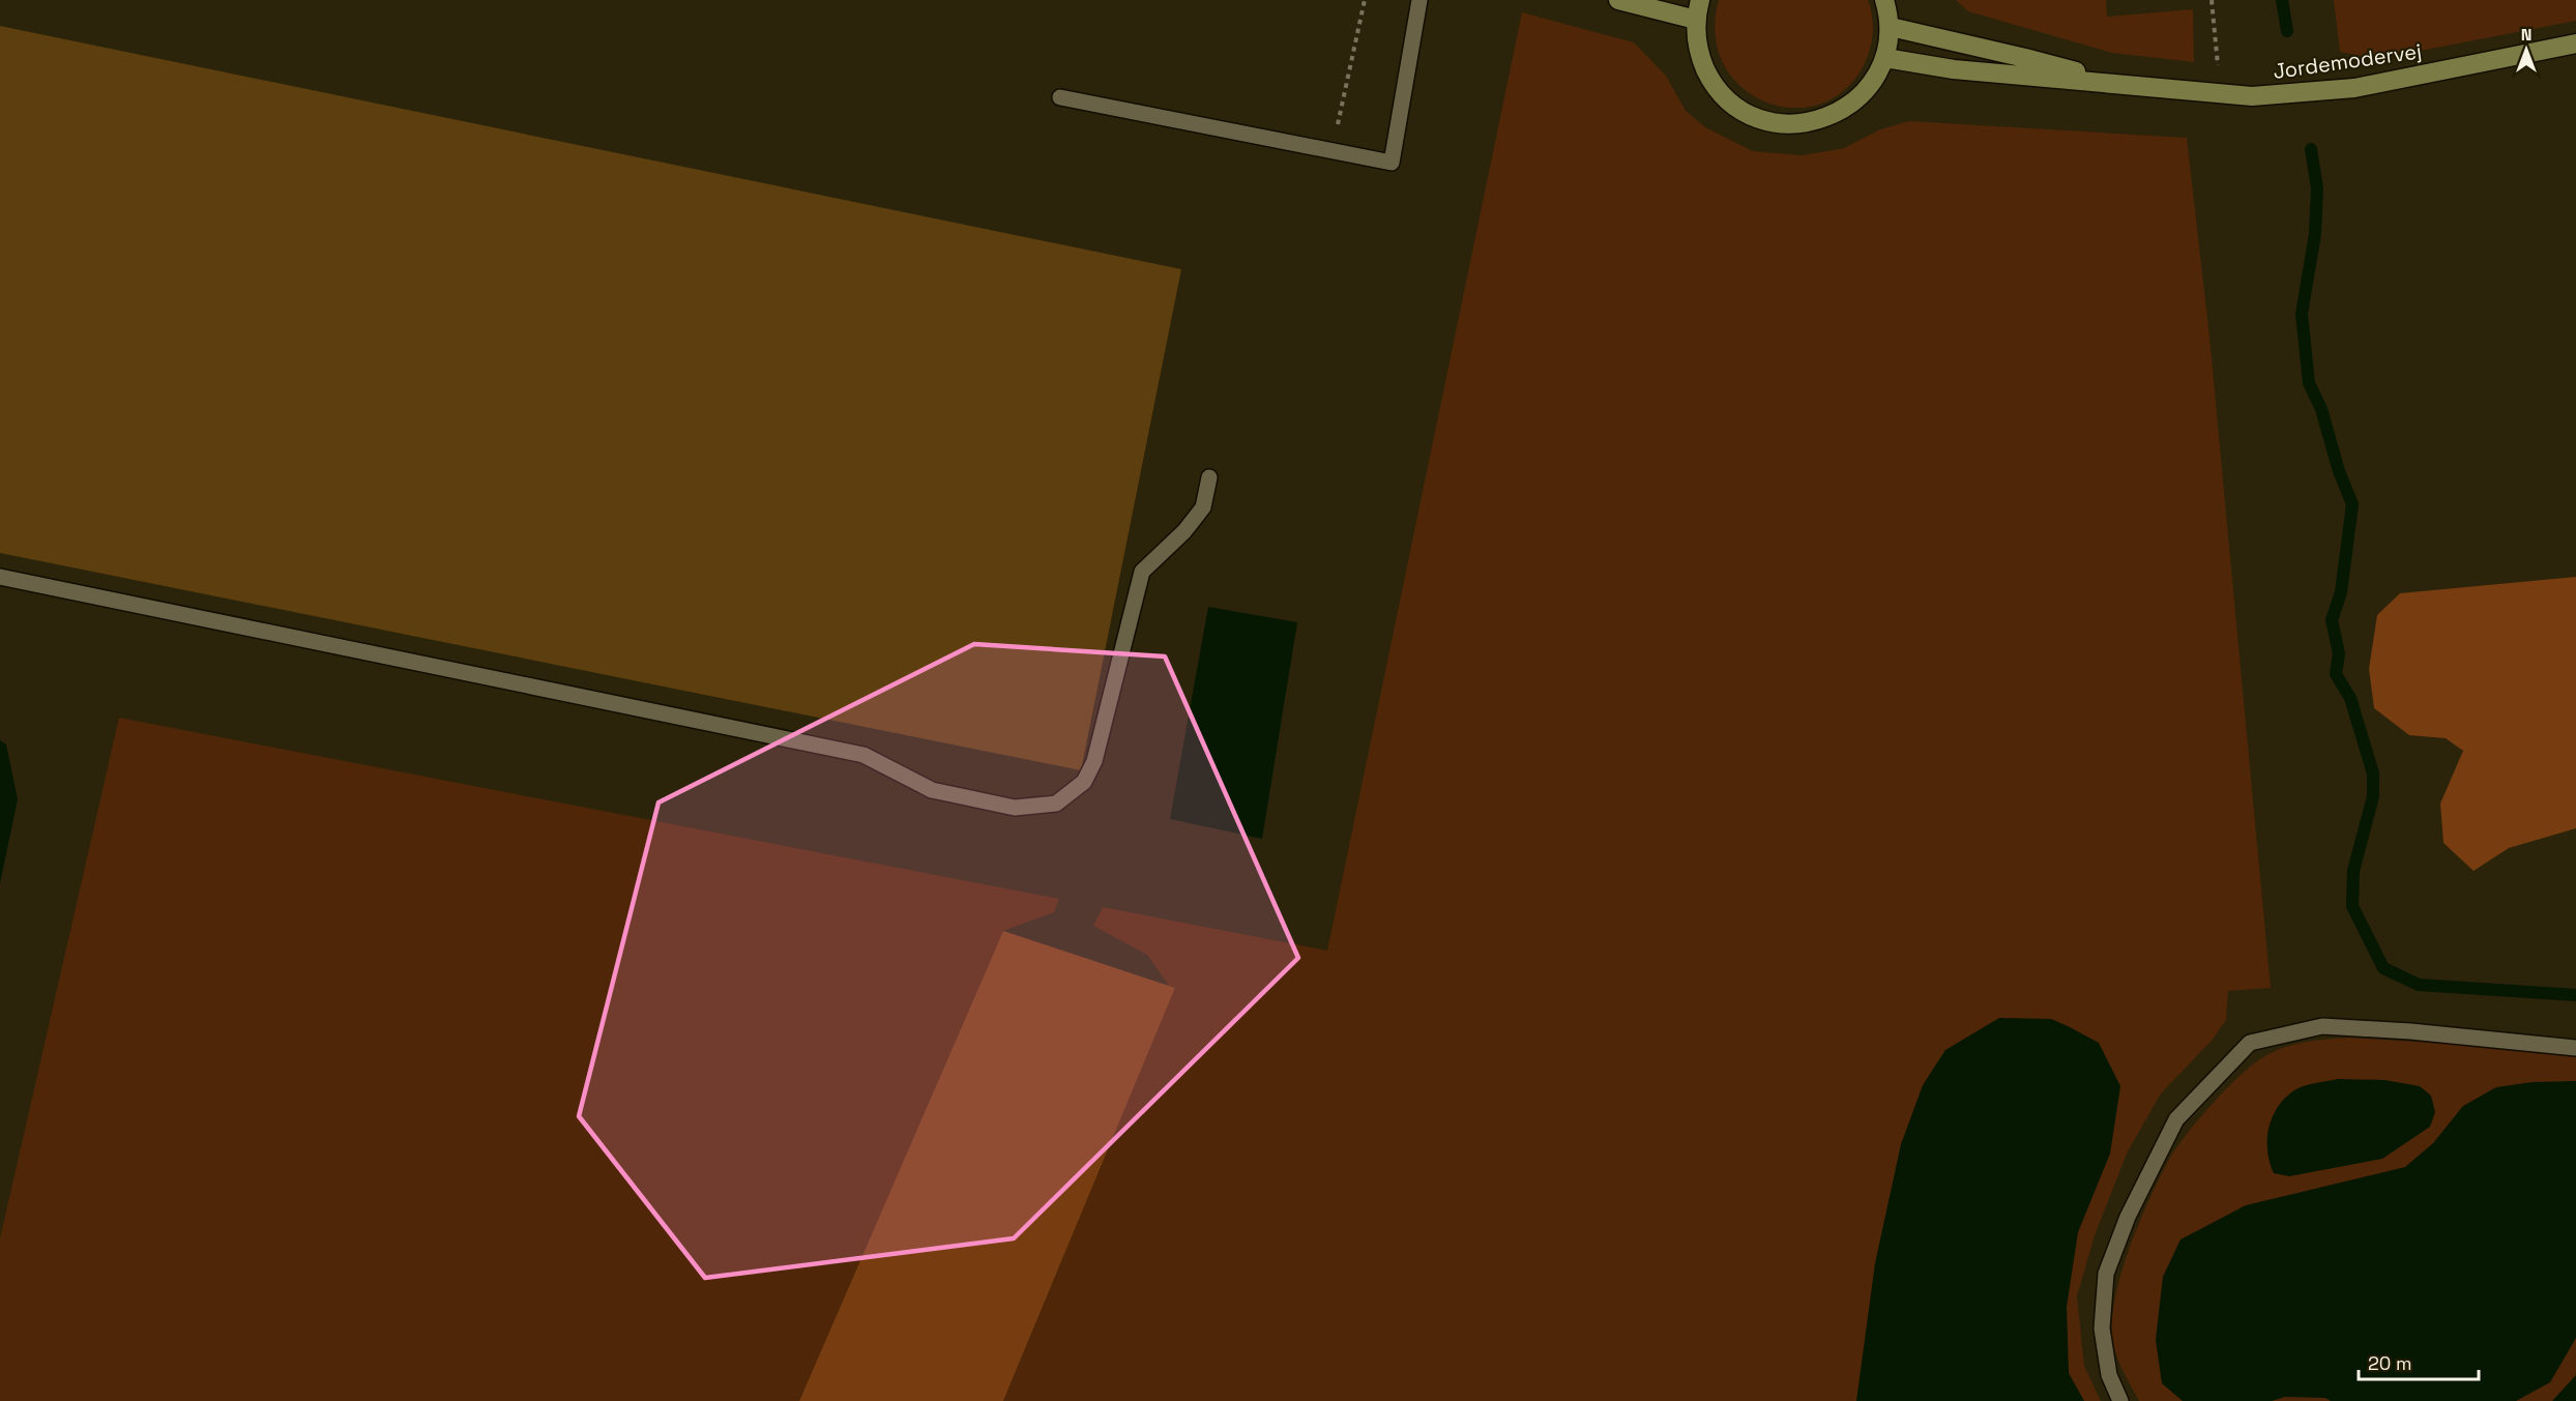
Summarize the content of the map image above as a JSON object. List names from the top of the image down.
{
  "streets": {
    "street": ["Jordemodervej"]
  },
  "scale_bar": "20 m",
  "north": "top"
}
